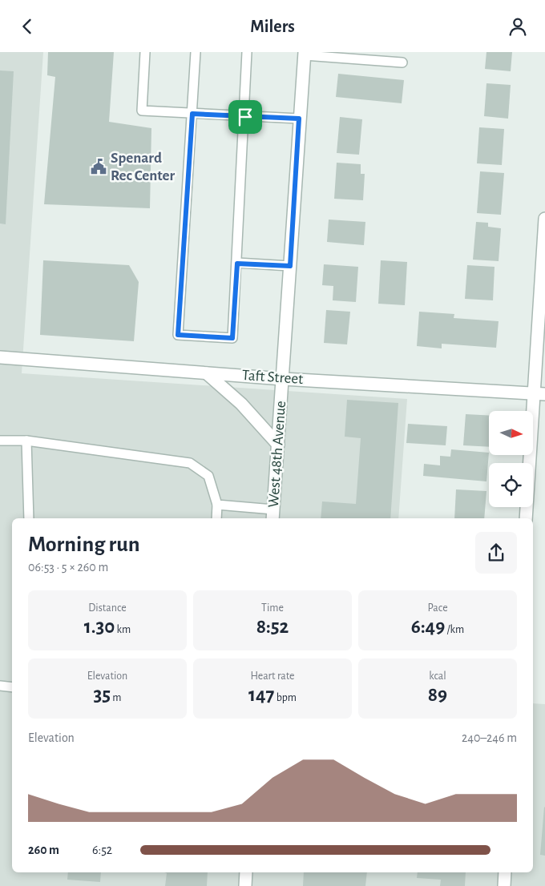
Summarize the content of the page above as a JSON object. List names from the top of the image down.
{
  "streets": {
    "street": ["Taft Street", "West 48th Avenue"]
  },
  "crossings": [
    ["Taft Street", "West 48th Avenue"]
  ],
  "places": {
    "public building": ["Spenard Rec Center"]
  },
  "north": "right",
  "page": {
    "header": "Milers",
    "heading": ["Morning run", "06:53 · 5 × 260 m"],
    "stats": [
      ["Distance", "1.30 km"],
      ["Time", "8:52"],
      ["Pace", "6:49 /km"],
      ["Elevation", "35 m"],
      ["Heart rate", "147 bpm"],
      ["kcal", "89"]
    ],
    "chart": ["Elevation", "240–246 m"],
    "list": [
      {
        "name": "260 m",
        "note": "6:52"
      }
    ]
  }
}
